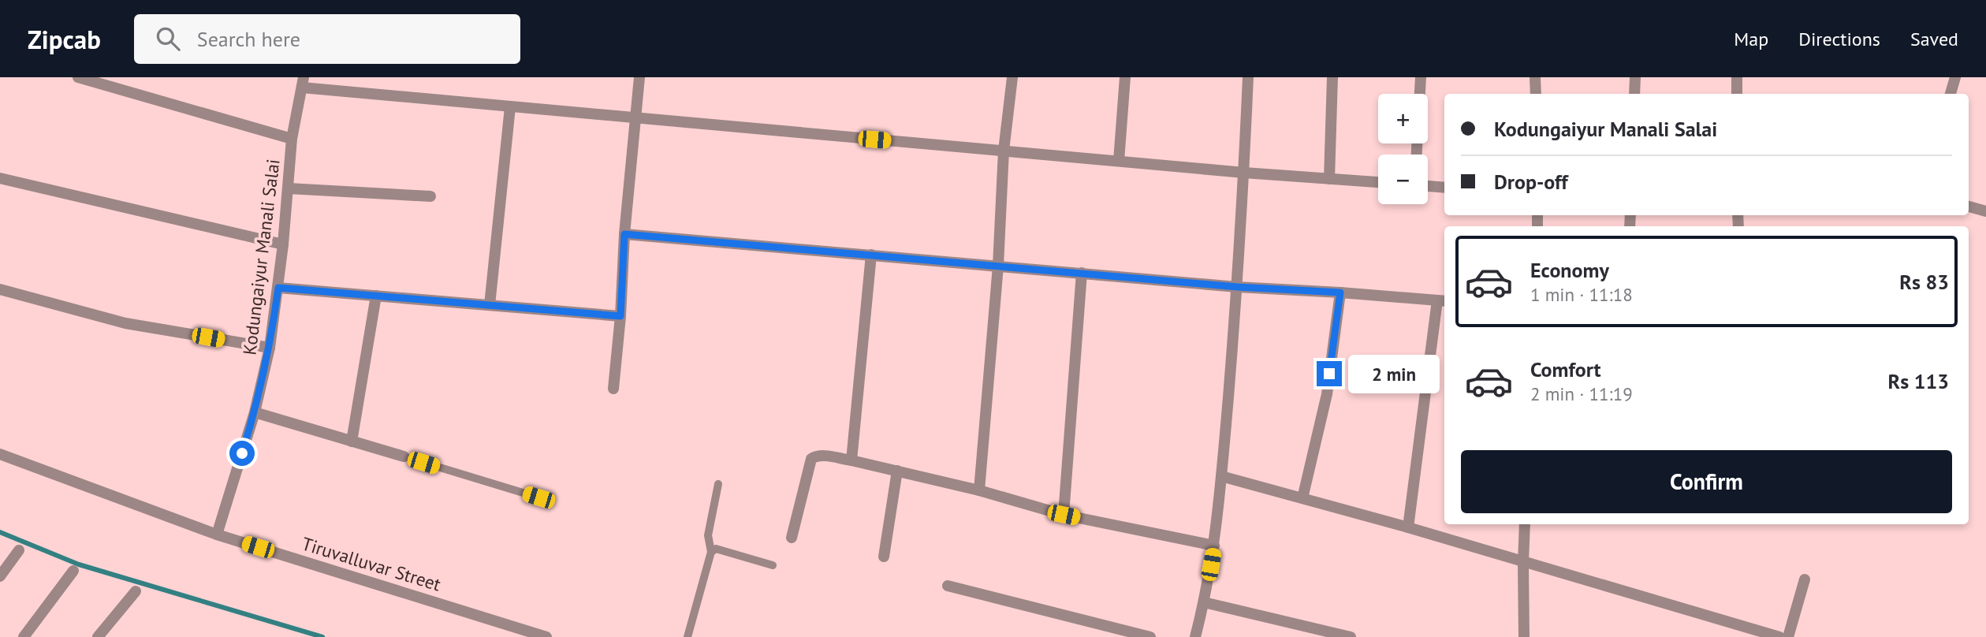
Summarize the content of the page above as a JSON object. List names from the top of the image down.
{
  "streets": {
    "street": ["Kodungaiyur Manali Salai", "Tiruvalluvar Street"]
  },
  "crossings": [
    ["Kodungaiyur Manali Salai", "Tiruvalluvar Street"]
  ],
  "page": {
    "header": "Zipcab",
    "search": "Search here",
    "nav": ["Map", "Directions", "Saved"],
    "map_buttons": ["+", "−"],
    "banner": ["Kodungaiyur Manali Salai", "Drop-off"],
    "list": [
      {
        "name": "Economy",
        "note": "1 min · 11:18",
        "value": "Rs 83"
      },
      {
        "name": "Comfort",
        "note": "2 min · 11:19",
        "value": "Rs 113"
      }
    ],
    "bubble": "2 min",
    "buttons": "Confirm"
  }
}
